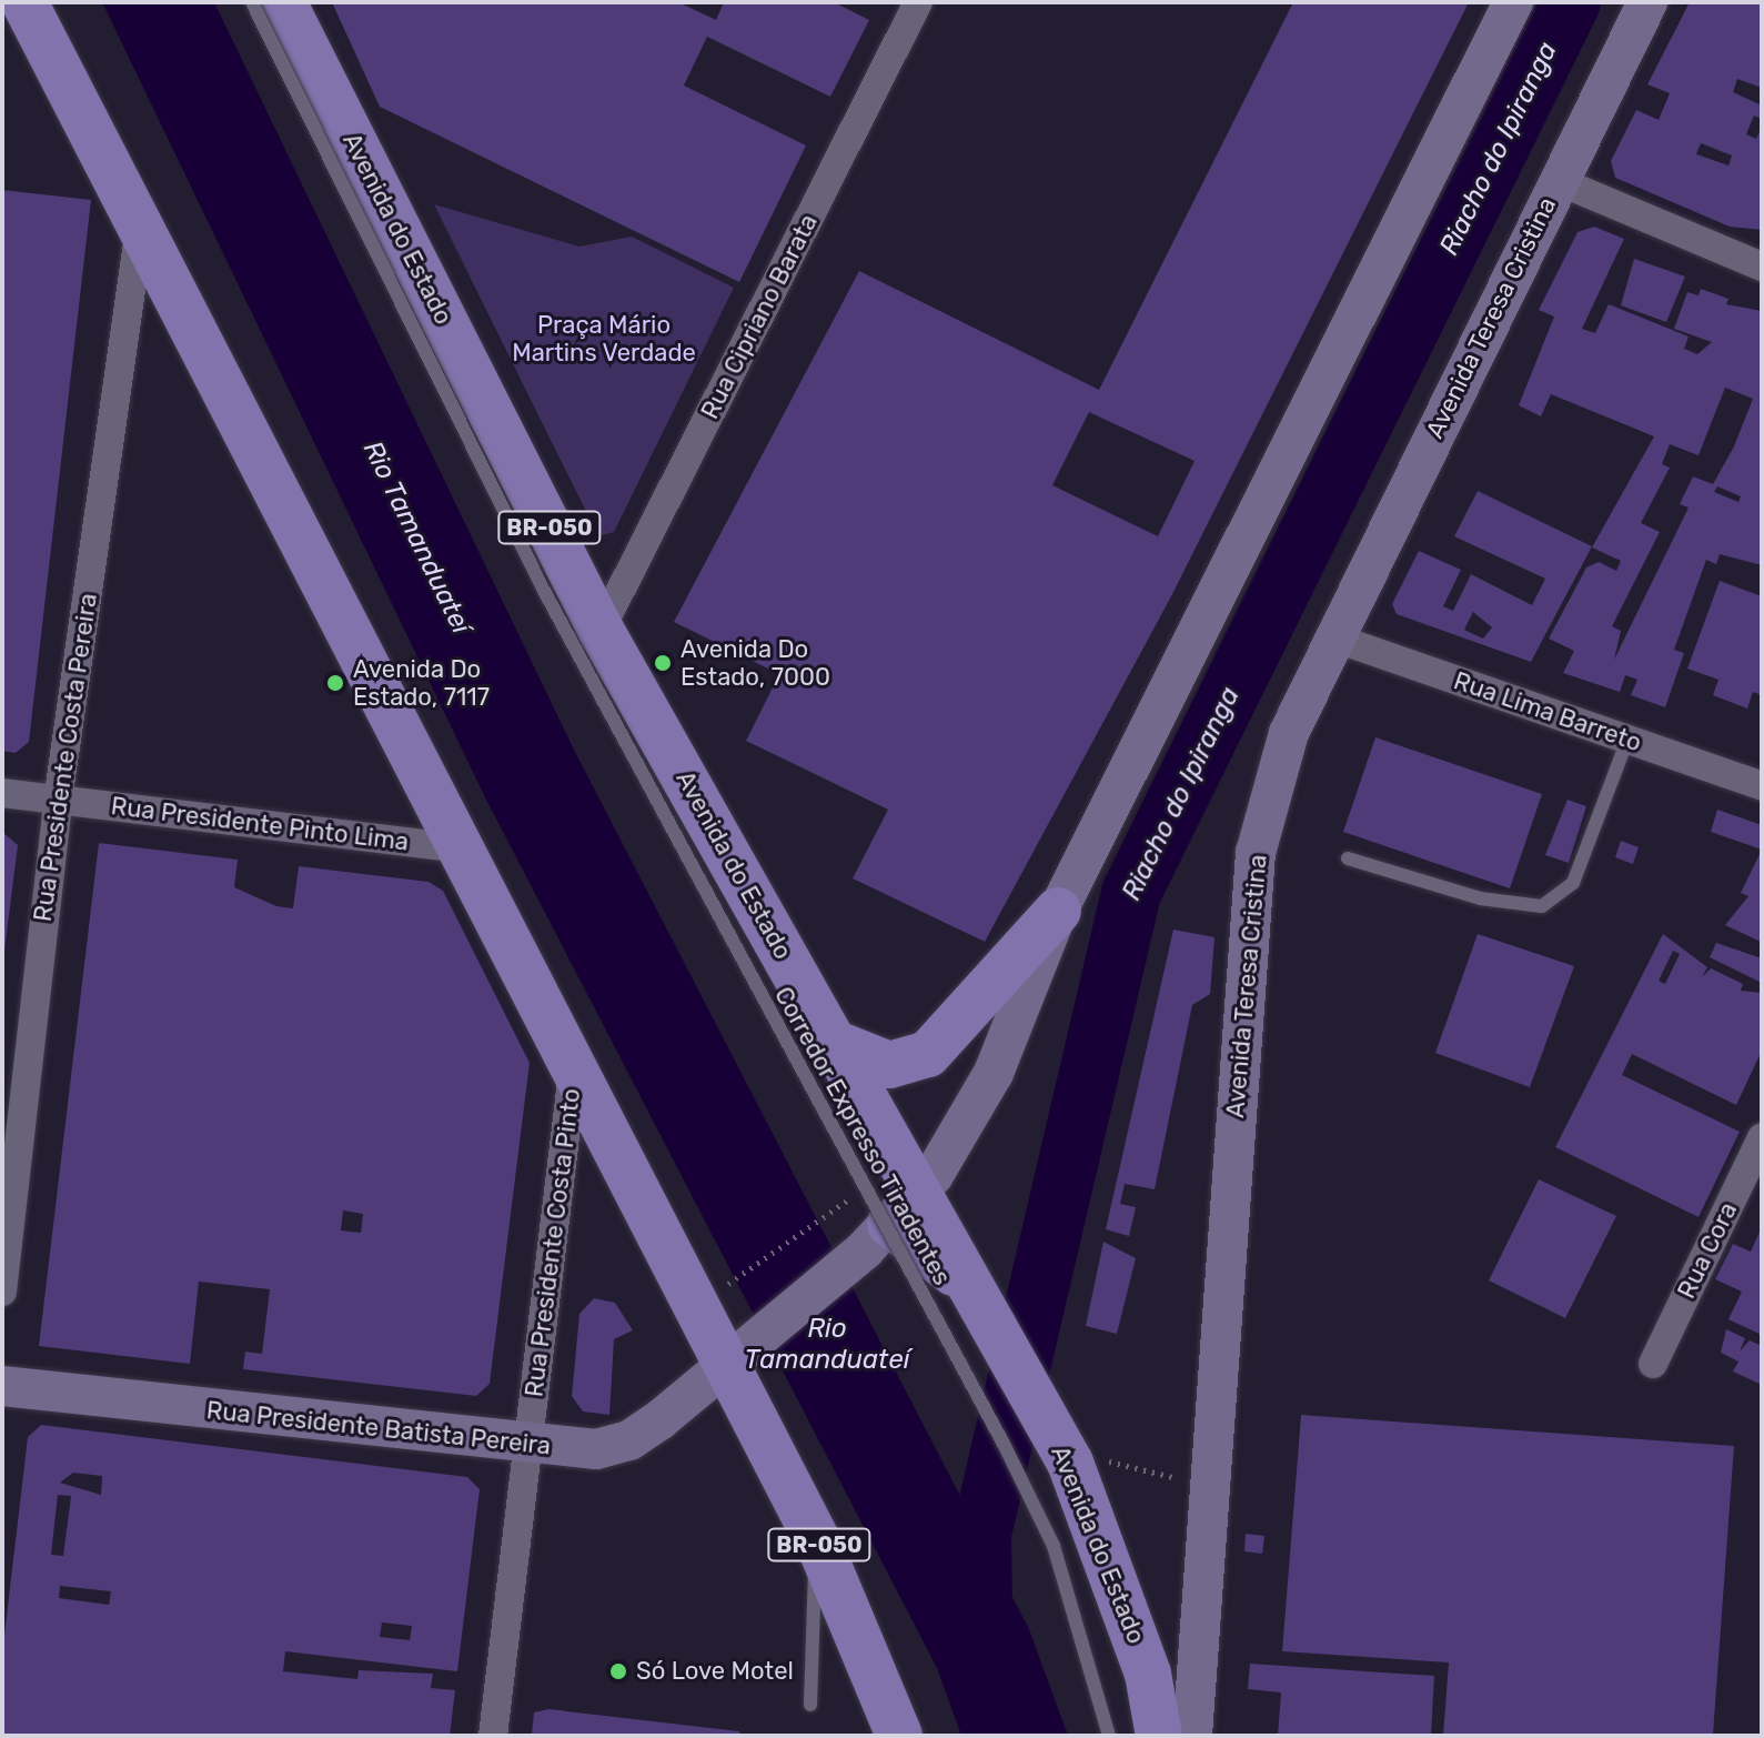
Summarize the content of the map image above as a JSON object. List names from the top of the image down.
{
  "streets": {
    "highway": ["Avenida do Estado", "BR-050"],
    "main road": ["Avenida Teresa Cristina", "Rua Presidente Batista Pereira"],
    "street": [
      "Rua Cipriano Barata",
      "Rua Lima Barreto",
      "Rua Presidente Costa Pereira",
      "Rua Presidente Pinto Lima",
      "Rua Presidente Costa Pinto",
      "Rua Cora"
    ],
    "lane": ["Corredor Expresso Tiradentes"]
  },
  "crossings": [
    ["Avenida do Estado", "Rua Cipriano Barata"],
    ["Avenida Teresa Cristina", "Rua Lima Barreto"],
    ["BR-050", "Rua Presidente Costa Pereira"],
    ["BR-050", "Rua Presidente Pinto Lima"],
    ["BR-050", "Rua Presidente Costa Pinto"],
    ["BR-050", "Rua Presidente Batista Pereira"],
    ["Rua Presidente Costa Pereira", "Rua Presidente Pinto Lima"],
    ["Rua Presidente Costa Pinto", "Rua Presidente Batista Pereira"]
  ],
  "water": ["Riacho do Ipiranga", "Rio Tamanduateí"],
  "parks": ["Praça Mário Martins Verdade"],
  "places": ["Avenida Do Estado, 7000", "Avenida Do Estado, 7117", "Só Love Motel"]
}
